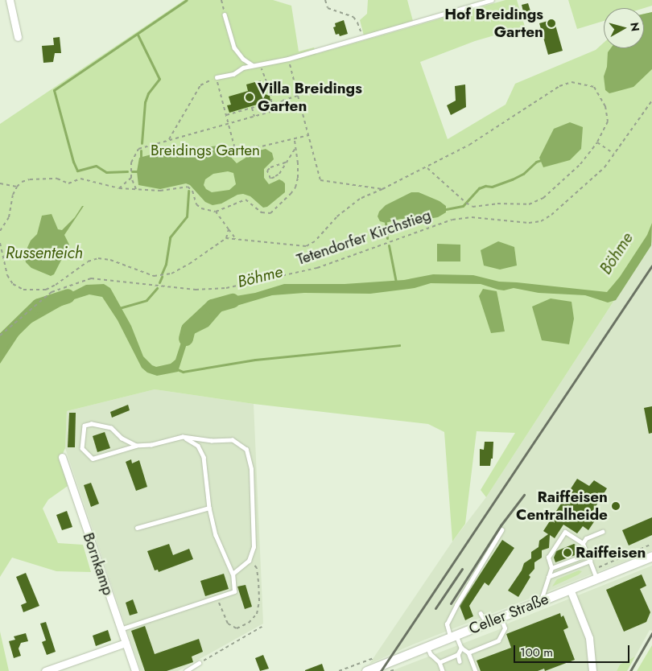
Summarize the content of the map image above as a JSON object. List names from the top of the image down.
{
  "streets": {
    "main road": ["Celler Straße"],
    "street": ["Bornkamp"],
    "path": ["Tetendorfer Kirchstieg"]
  },
  "water": ["Russenteich", "Böhme"],
  "parks": ["Breidings Garten"],
  "places": [
    "Hof Breidings Garten",
    "Villa Breidings Garten",
    "Raiffeisen Centralheide",
    "Raiffeisen"
  ],
  "scale_bar": "100 m",
  "north": "right"
}
